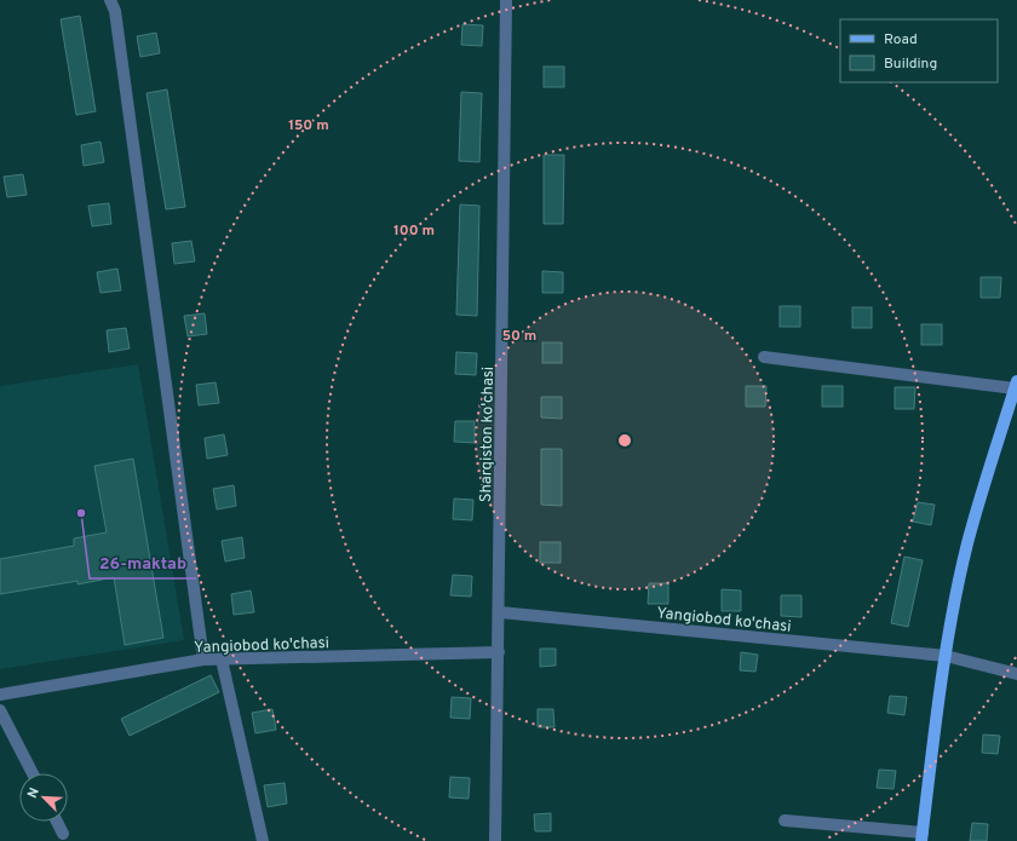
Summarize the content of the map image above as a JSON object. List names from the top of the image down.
{
  "streets": {
    "street": ["Sharqiston ko'chasi", "Yangiobod ko'chasi"]
  },
  "crossings": [
    ["Sharqiston ko'chasi", "Yangiobod ko'chasi"]
  ],
  "places": ["26-maktab"],
  "legend": ["Road", "Building"],
  "north": "top left",
  "rings": ["150 m", "100 m", "50 m"]
}
